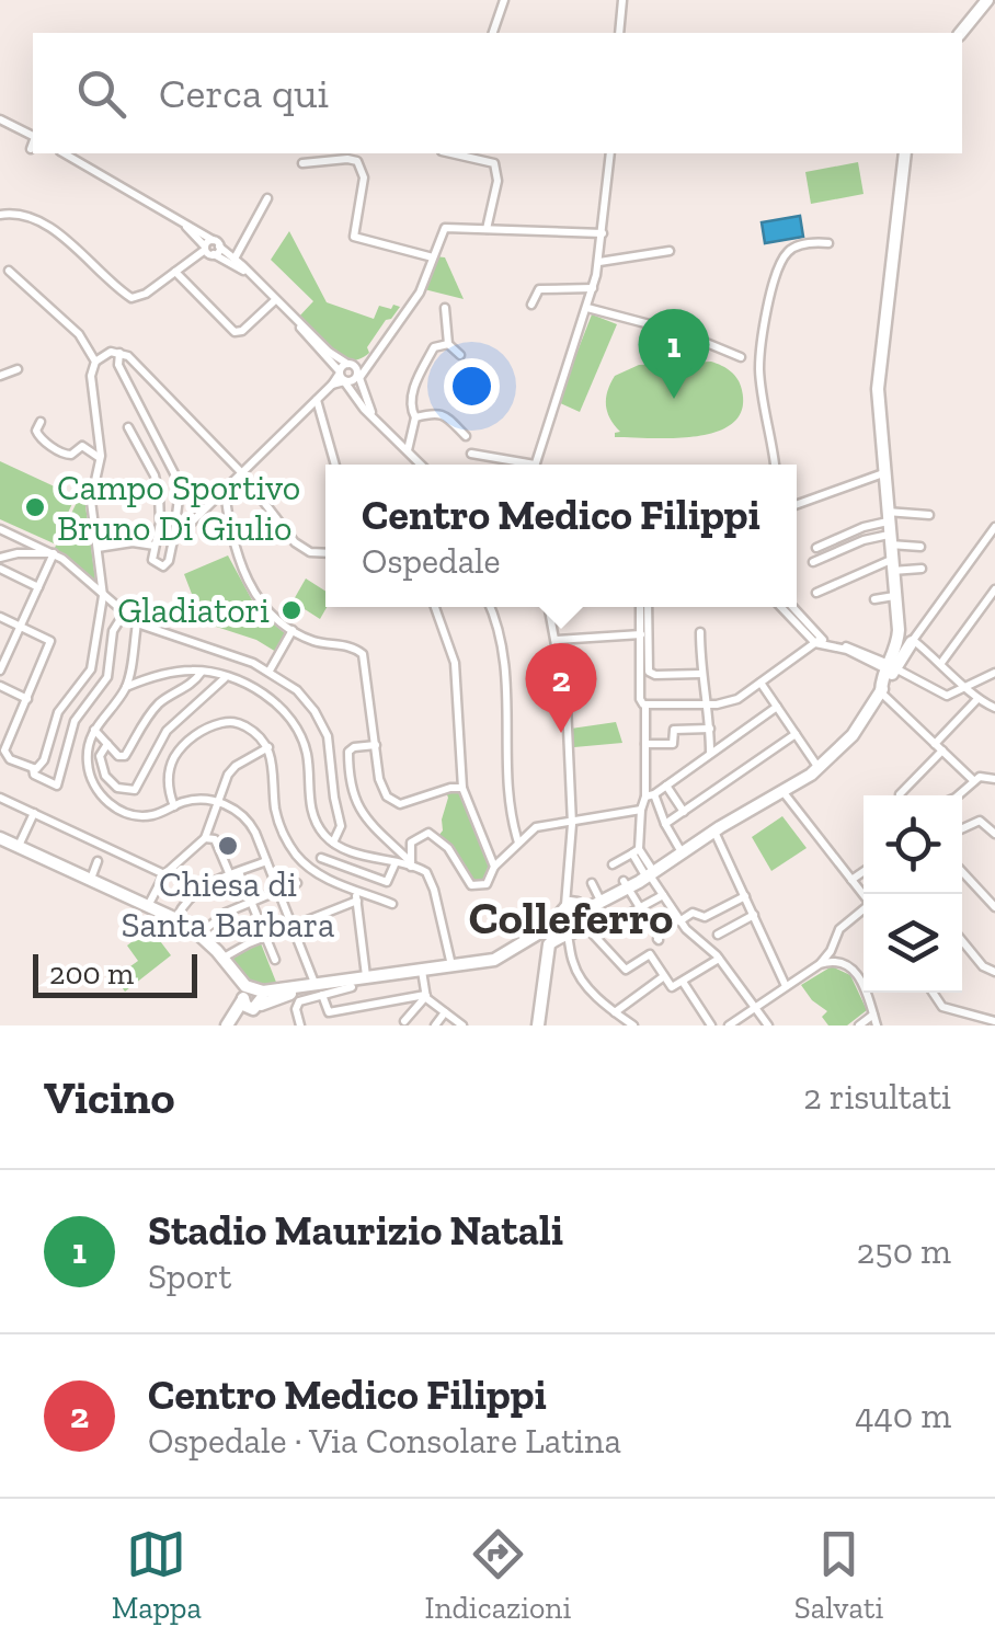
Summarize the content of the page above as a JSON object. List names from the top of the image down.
{
  "districts": ["Colleferro"],
  "places": ["Campo Sportivo Bruno Di Giulio", "Gladiatori", "Chiesa di Santa Barbara"],
  "scale_bar": "200 m",
  "page": {
    "search": "Cerca qui",
    "pins": ["1", "2"],
    "popup": ["Centro Medico Filippi", "Ospedale"],
    "scale": "200 m",
    "heading": ["Vicino", "2 risultati"],
    "list": [
      {
        "mark": "1",
        "name": "Stadio Maurizio Natali",
        "note": "Sport",
        "value": "250 m"
      },
      {
        "mark": "2",
        "name": "Centro Medico Filippi",
        "note": "Ospedale · Via Consolare Latina",
        "value": "440 m"
      }
    ],
    "nav": ["Mappa", "Indicazioni", "Salvati"]
  }
}
